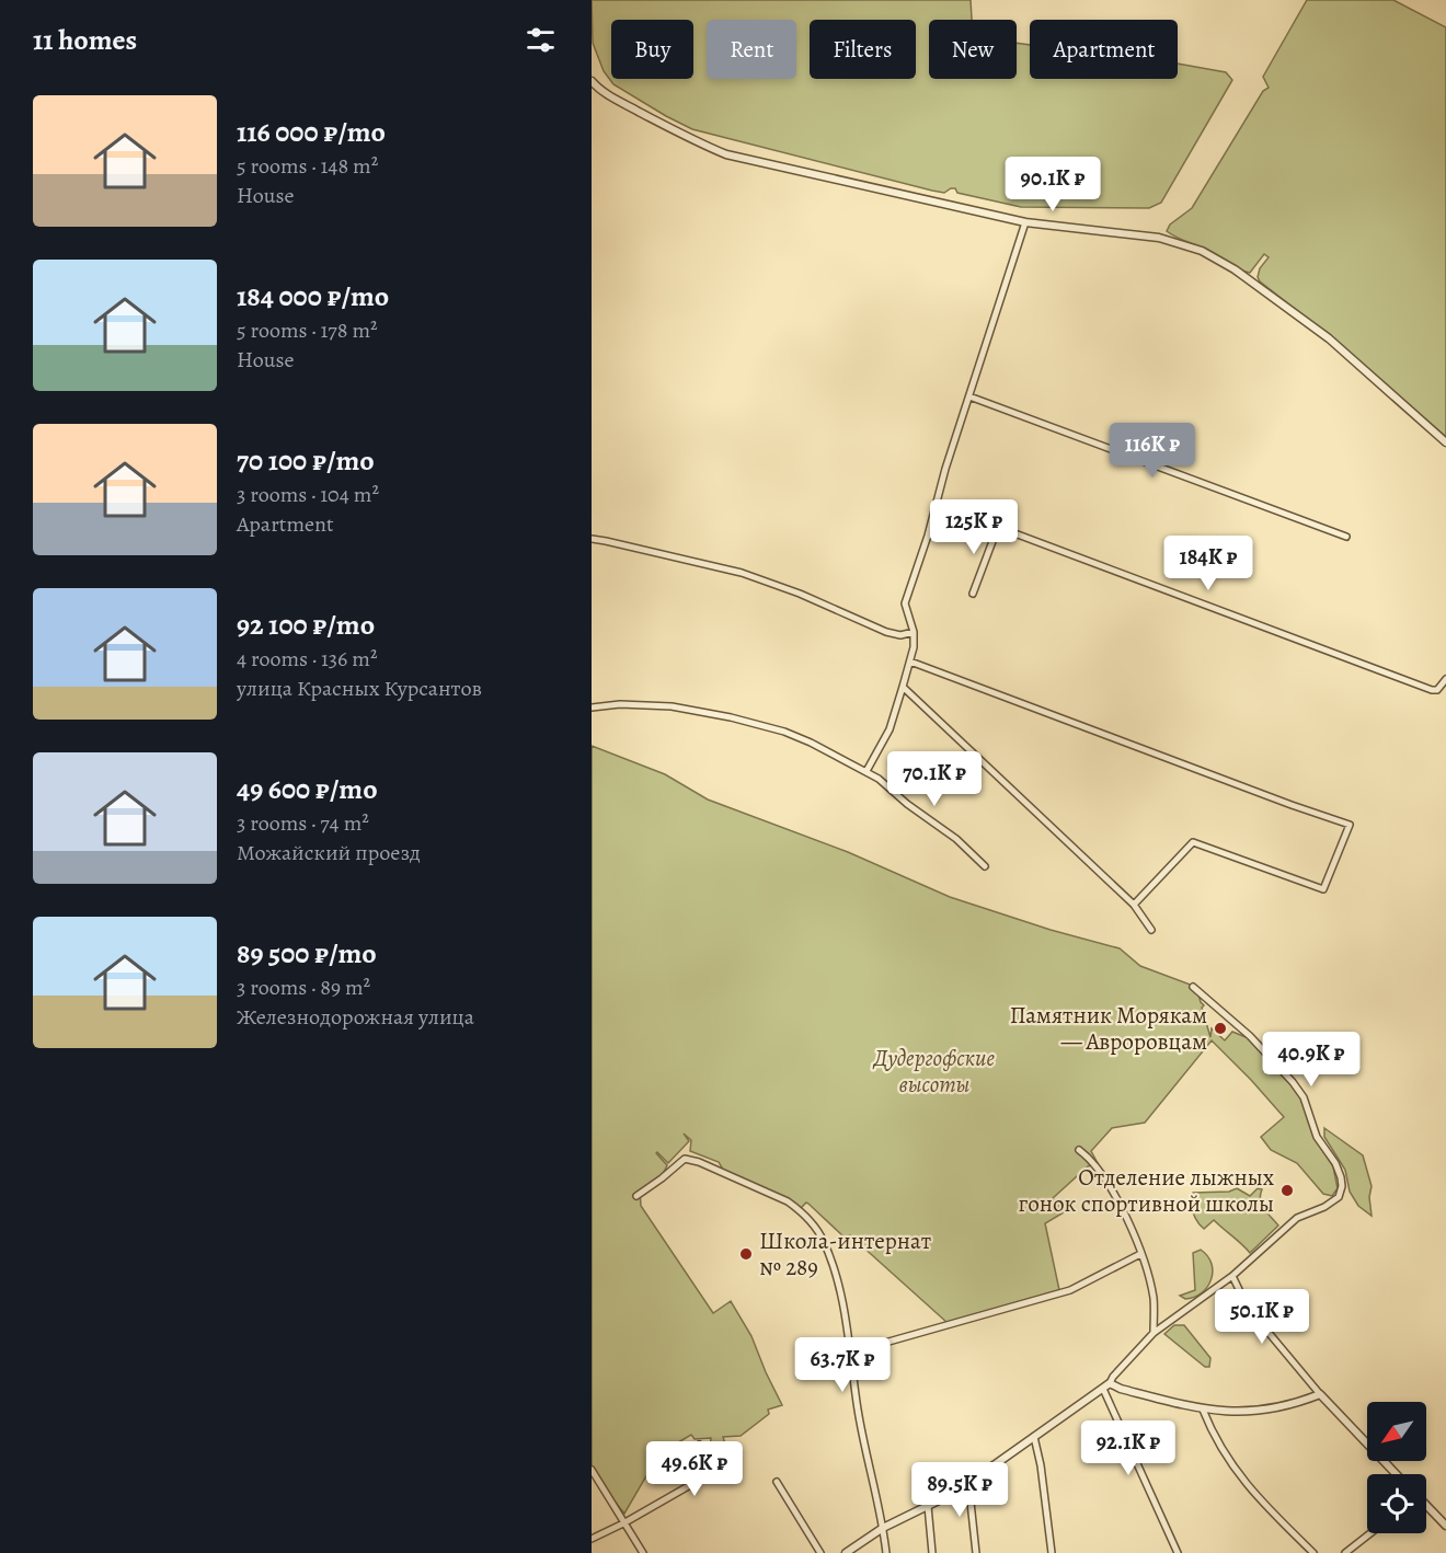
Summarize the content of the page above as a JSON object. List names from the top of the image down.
{
  "parks": ["Дудергофские высоты"],
  "places": ["Памятник Морякам — Авроровцам", "Отделение лыжных гонок спортивной школы", "Школа-интернат № 289"],
  "north": "bottom left",
  "page": {
    "heading": "11 homes",
    "chip": [
      "Buy",
      "Rent",
      "Filters",
      "New",
      "Apartment"
    ],
    "list": [
      {
        "name": "116 000 ₽/mo",
        "note": "5 rooms · 148 m² · House"
      },
      {
        "name": "184 000 ₽/mo",
        "note": "5 rooms · 178 m² · House"
      },
      {
        "name": "70 100 ₽/mo",
        "note": "3 rooms · 104 m² · Apartment"
      },
      {
        "name": "92 100 ₽/mo",
        "note": "4 rooms · 136 m² · улица Красных Курсантов"
      },
      {
        "name": "49 600 ₽/mo",
        "note": "3 rooms · 74 m² · Можайский проезд"
      },
      {
        "name": "89 500 ₽/mo",
        "note": "3 rooms · 89 m² · Железнодорожная улица"
      }
    ],
    "price": [
      "90.1K ₽",
      "116K ₽",
      "125K ₽",
      "184K ₽",
      "70.1K ₽",
      "40.9K ₽",
      "50.1K ₽",
      "63.7K ₽",
      "92.1K ₽",
      "49.6K ₽",
      "89.5K ₽"
    ]
  }
}
